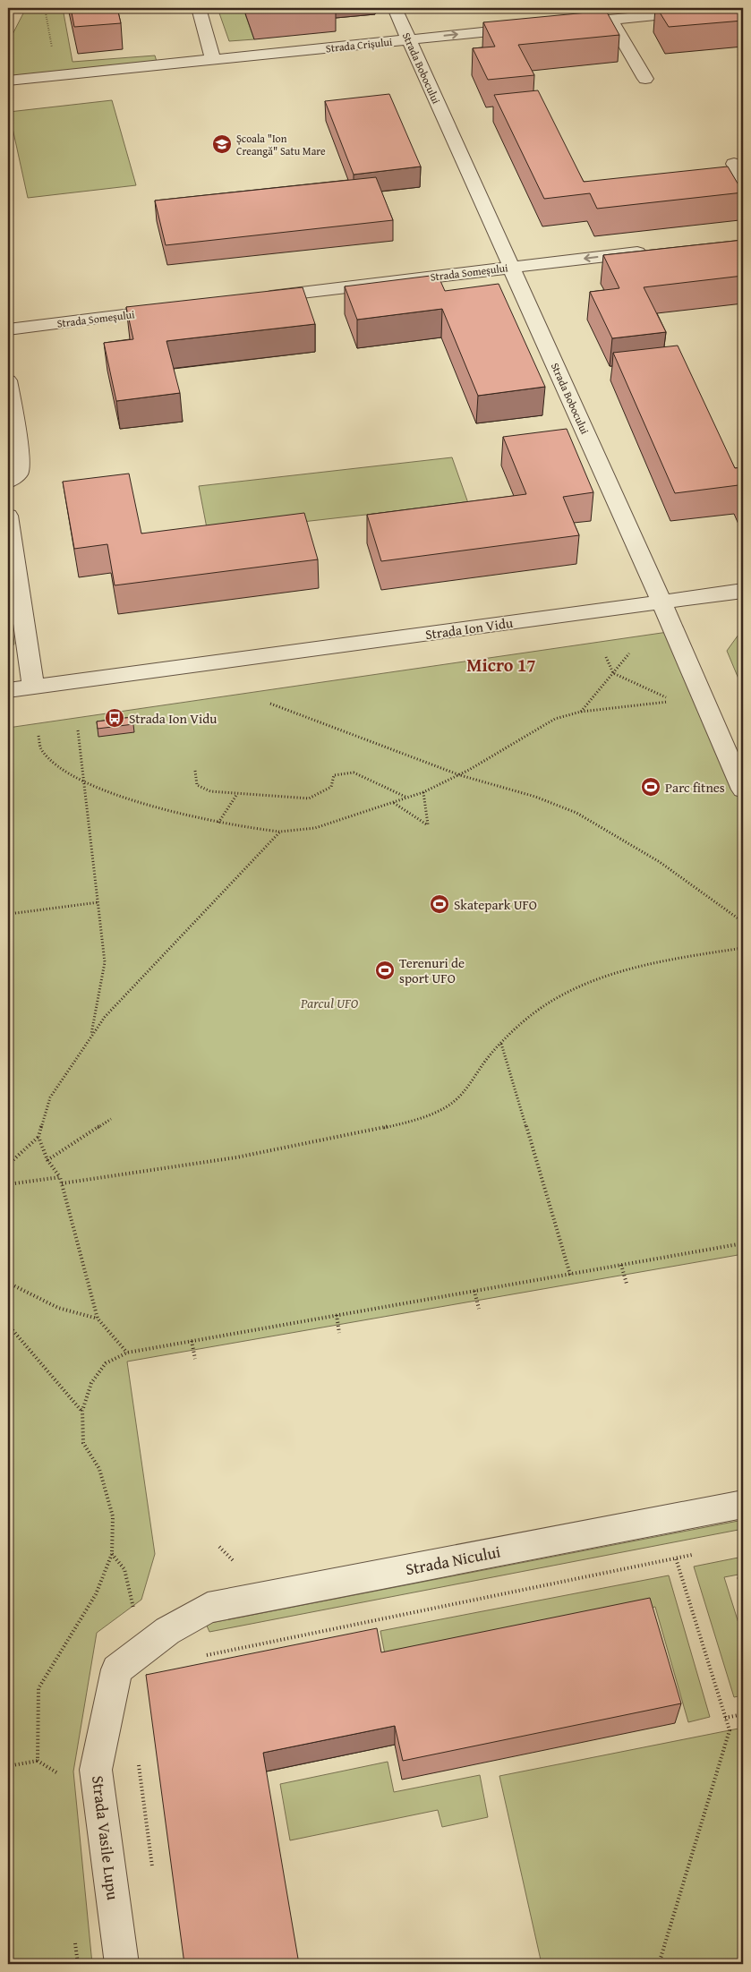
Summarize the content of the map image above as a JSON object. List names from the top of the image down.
{
  "streets": {
    "street": [
      "Strada Crișului",
      "Strada Bobocului",
      "Strada Someșului",
      "Strada Ion Vidu",
      "Strada Nicului",
      "Strada Vasile Lupu"
    ]
  },
  "crossings": [
    ["Strada Crișului", "Strada Bobocului"],
    ["Strada Bobocului", "Strada Someșului"],
    ["Strada Bobocului", "Strada Ion Vidu"],
    ["Strada Nicului", "Strada Vasile Lupu"]
  ],
  "districts": ["Micro 17"],
  "parks": ["Parcul UFO"],
  "places": {
    "school or university": ["Școala \"Ion Creangă\" Satu Mare"],
    "bus stop": ["Strada Ion Vidu"],
    "sports": ["Parc fitnes", "Skatepark UFO", "Terenuri de sport UFO"]
  }
}
